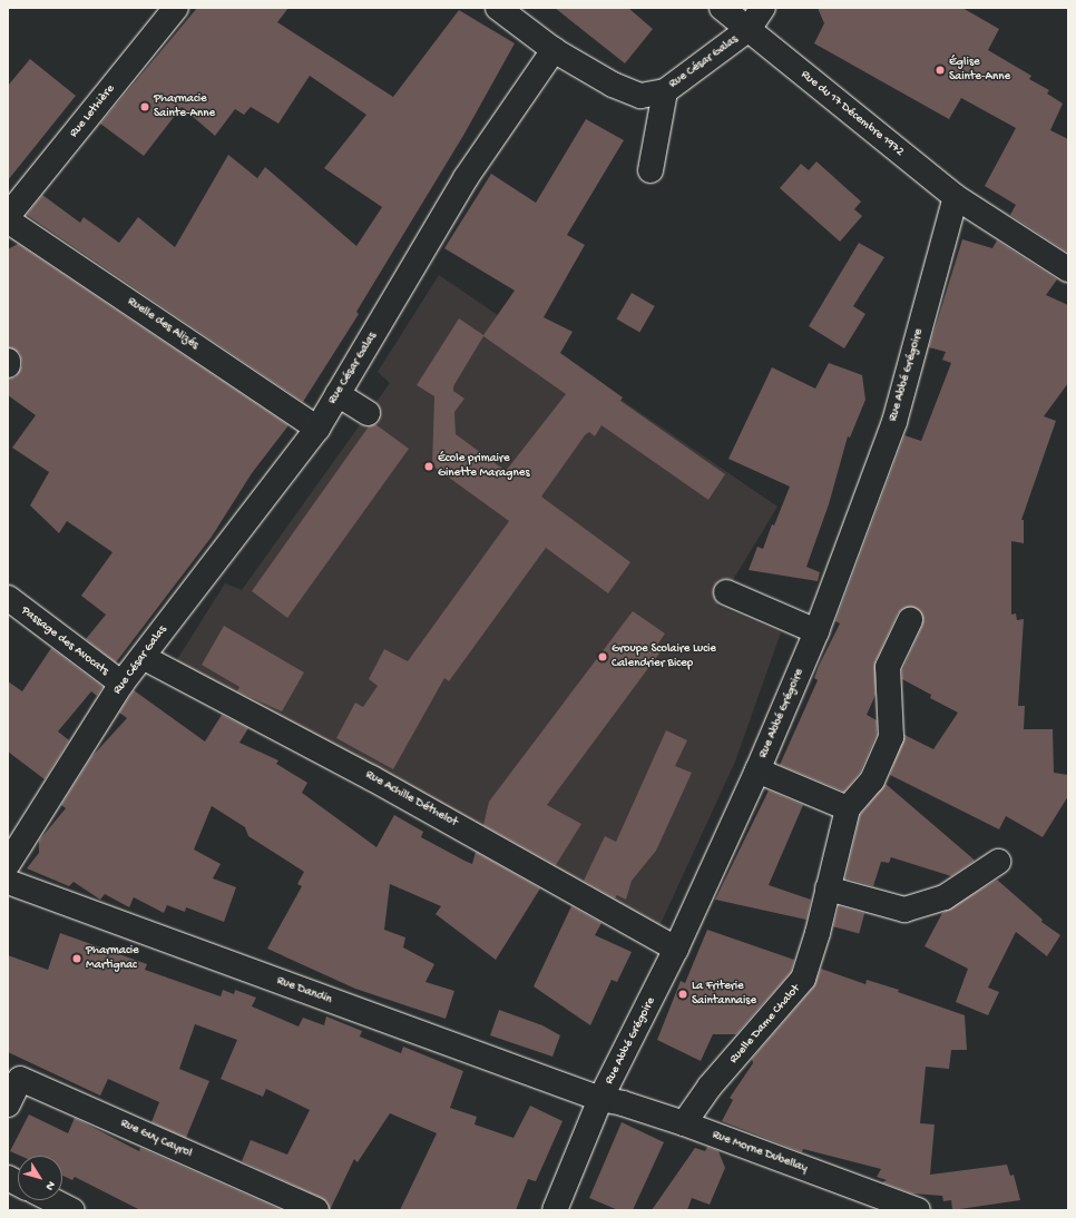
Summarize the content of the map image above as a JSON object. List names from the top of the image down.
{
  "streets": {
    "street": [
      "Rue César Galas",
      "Rue Lethière",
      "Rue du 17 Décembre 1972",
      "Ruelle des Alizés",
      "Rue Abbé Grégoire",
      "Passage des Avocats",
      "Rue Achille Déthelot",
      "Rue Dandin",
      "Ruelle Dame Chalot",
      "Rue Guy Cayrol",
      "Rue Morne Dubellay"
    ]
  },
  "crossings": [
    ["Rue César Galas", "Rue du 17 Décembre 1972"],
    ["Rue César Galas", "Ruelle des Alizés"],
    ["Rue César Galas", "Passage des Avocats"],
    ["Rue César Galas", "Rue Achille Déthelot"],
    ["Rue du 17 Décembre 1972", "Rue Abbé Grégoire"],
    ["Rue Abbé Grégoire", "Rue Achille Déthelot"],
    ["Rue Abbé Grégoire", "Rue Dandin"],
    ["Rue Abbé Grégoire", "Rue Morne Dubellay"],
    ["Rue Dandin", "Rue Morne Dubellay"],
    ["Ruelle Dame Chalot", "Rue Morne Dubellay"]
  ],
  "places": [
    "Église Sainte-Anne",
    "Pharmacie Sainte-Anne",
    "École primaire Ginette Maragnes",
    "Groupe Scolaire Lucie Calendrier Bicep",
    "Pharmacie Martignac",
    "La Friterie Saintannaise"
  ],
  "north": "bottom right"
}
